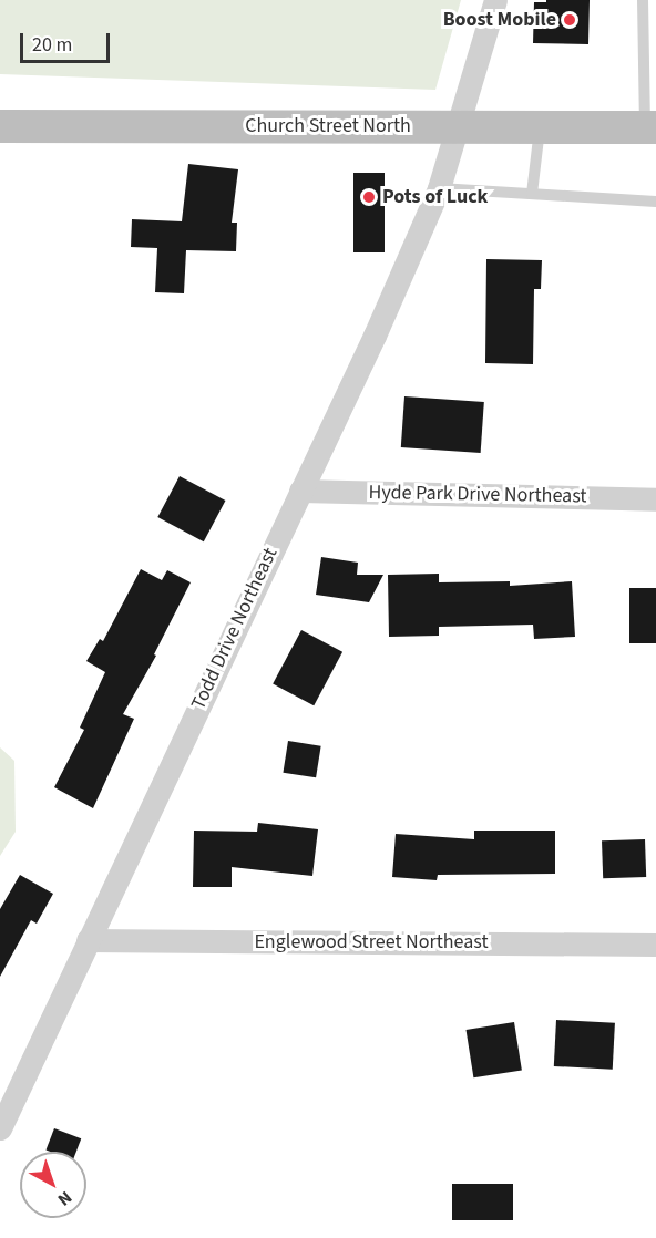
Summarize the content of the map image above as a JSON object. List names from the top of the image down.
{
  "streets": {
    "main road": ["Church Street North"],
    "street": ["Hyde Park Drive Northeast", "Todd Drive Northeast", "Englewood Street Northeast"]
  },
  "crossings": [
    ["Church Street North", "Todd Drive Northeast"],
    ["Hyde Park Drive Northeast", "Todd Drive Northeast"],
    ["Todd Drive Northeast", "Englewood Street Northeast"]
  ],
  "places": ["Boost Mobile", "Pots of Luck"],
  "scale_bar": "20 m",
  "north": "bottom right"
}
